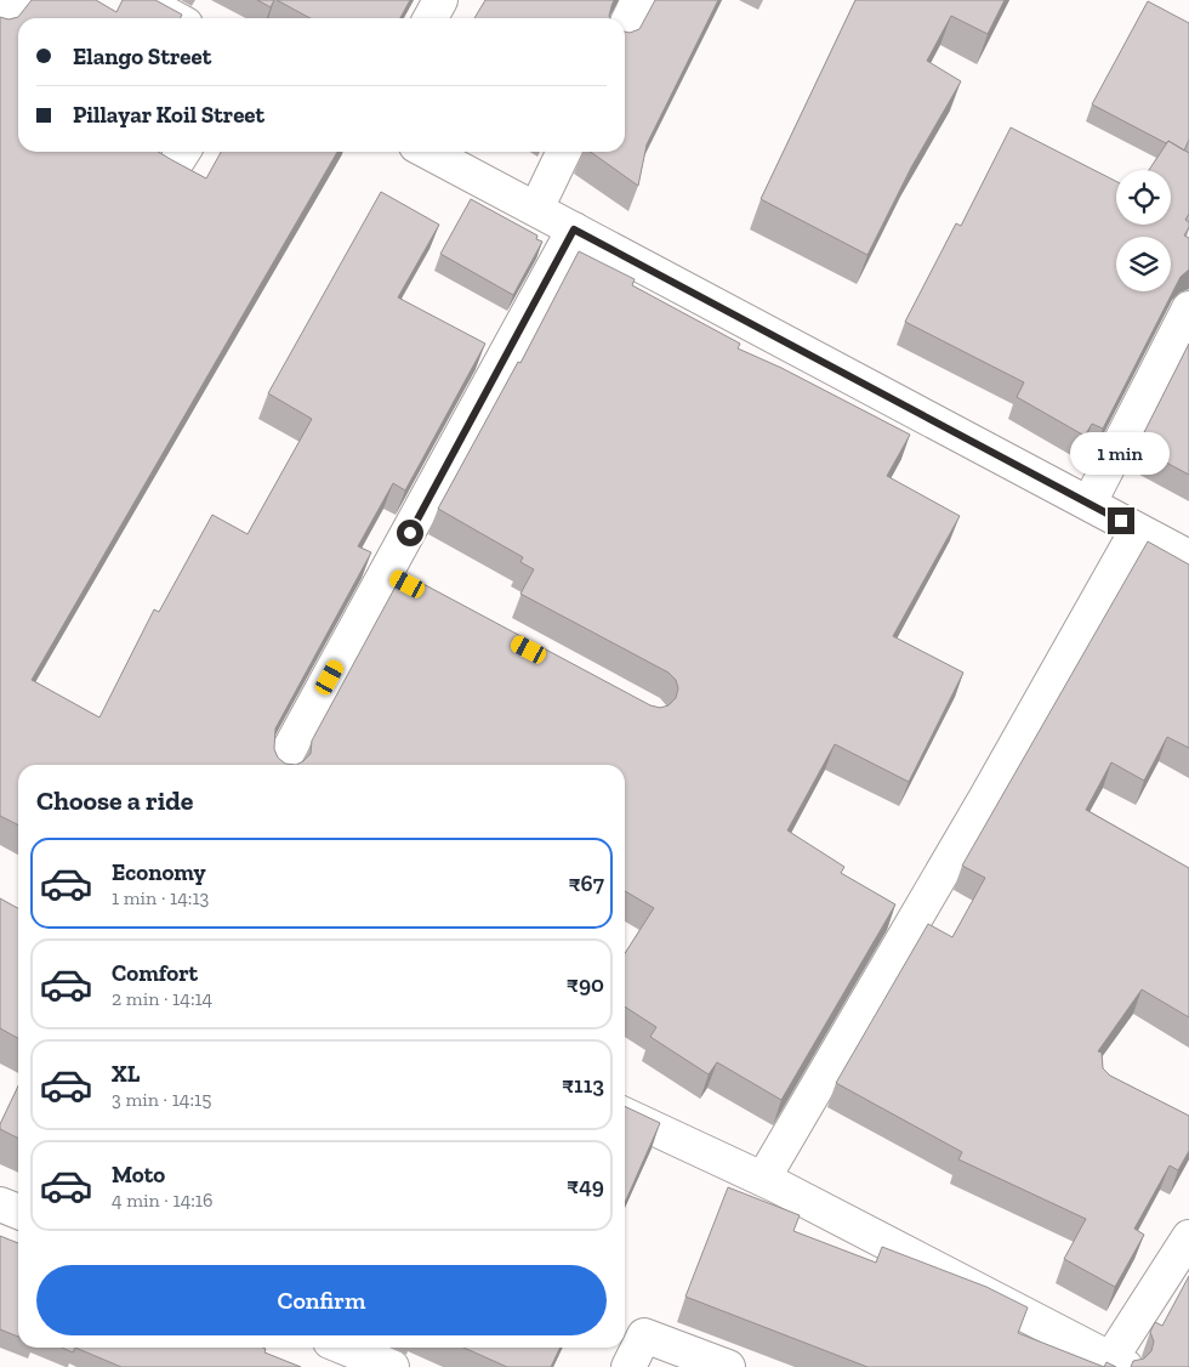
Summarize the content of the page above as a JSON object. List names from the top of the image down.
{
  "page": {
    "banner": ["Elango Street", "Pillayar Koil Street"],
    "bubble": "1 min",
    "heading": "Choose a ride",
    "list": [
      {
        "name": "Economy",
        "note": "1 min · 14:13",
        "value": "₹67"
      },
      {
        "name": "Comfort",
        "note": "2 min · 14:14",
        "value": "₹90"
      },
      {
        "name": "XL",
        "note": "3 min · 14:15",
        "value": "₹113"
      },
      {
        "name": "Moto",
        "note": "4 min · 14:16",
        "value": "₹49"
      }
    ],
    "buttons": "Confirm"
  }
}
